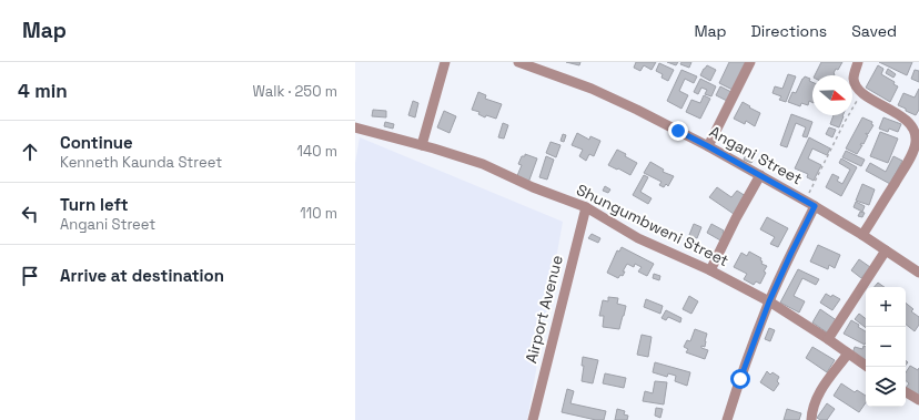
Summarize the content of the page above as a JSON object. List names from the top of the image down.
{
  "streets": {
    "street": ["Angani Street", "Shungumbweni Street", "Airport Avenue"]
  },
  "crossings": [
    ["Shungumbweni Street", "Airport Avenue"]
  ],
  "north": "right",
  "page": {
    "header": "Map",
    "nav": ["Map", "Directions", "Saved"],
    "heading": ["4 min", "Walk · 250 m"],
    "list": [
      ["Continue", "Kenneth Kaunda Street", "140 m"],
      ["Turn left", "Angani Street", "110 m"],
      "Arrive at destination"
    ],
    "map_buttons": ["+", "−"]
  }
}
